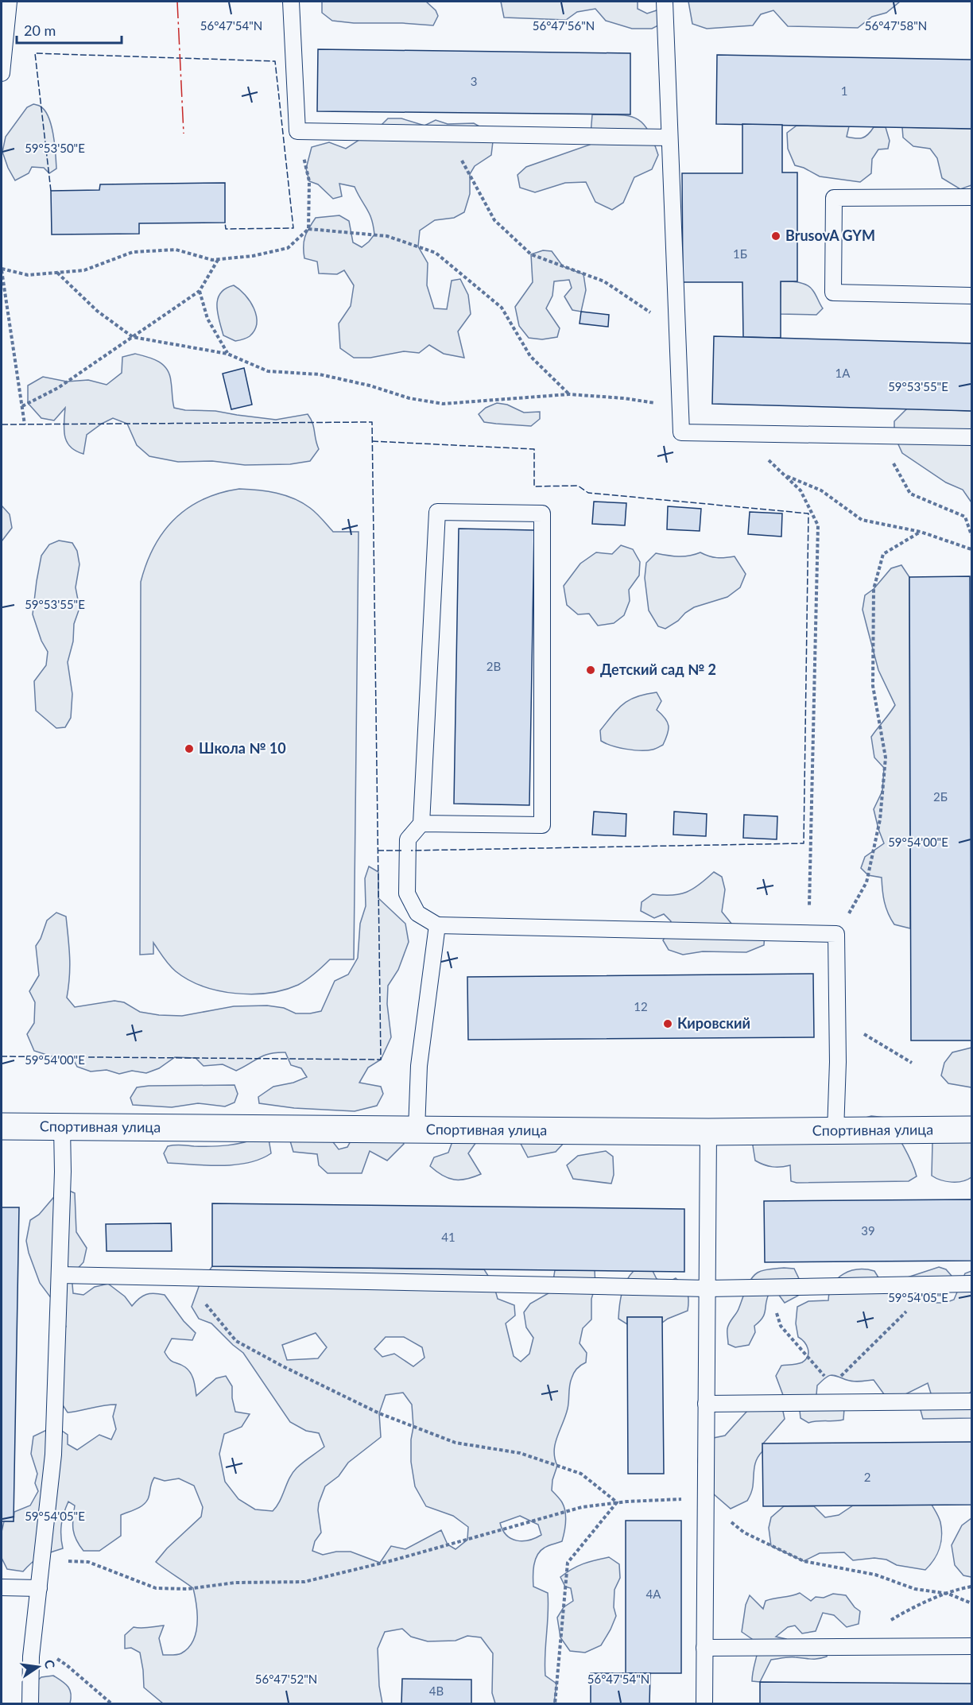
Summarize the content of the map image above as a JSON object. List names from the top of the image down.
{
  "streets": {
    "street": ["Спортивная улица"]
  },
  "places": [
    "BrusovA GYM",
    "Детский сад № 2",
    "Школа № 10",
    "Кировский"
  ],
  "house_numbers": [
    "3",
    "1",
    "1Б",
    "1А",
    "2В",
    "2Б",
    "12",
    "39",
    "41",
    "2",
    "4А",
    "4В"
  ],
  "scale_bar": "20 m",
  "north": "right",
  "coordinates": [
    "56°47'54\"N",
    "56°47'56\"N",
    "56°47'58\"N",
    "59°53'50\"E",
    "59°53'55\"E",
    "59°54'00\"E",
    "59°54'05\"E",
    "56°47'52\"N"
  ]
}
